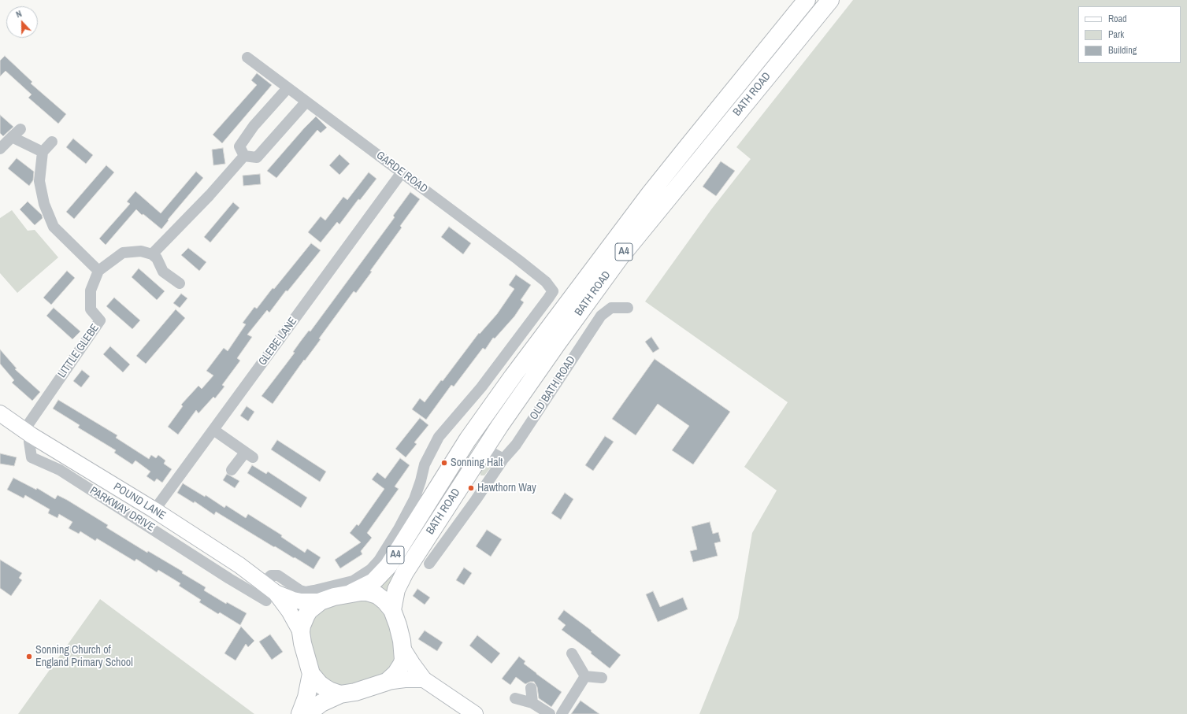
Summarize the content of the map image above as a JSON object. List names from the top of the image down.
{
  "streets": {
    "main road": ["BATH ROAD", "A4"],
    "street": [
      "GARDE ROAD",
      "GLEBE LANE",
      "LITTLE GLEBE",
      "OLD BATH ROAD",
      "POUND LANE",
      "PARKWAY DRIVE"
    ]
  },
  "crossings": [
    ["BATH ROAD", "POUND LANE"],
    ["GARDE ROAD", "GLEBE LANE"],
    ["GARDE ROAD", "POUND LANE"],
    ["GLEBE LANE", "POUND LANE"],
    ["LITTLE GLEBE", "POUND LANE"],
    ["LITTLE GLEBE", "PARKWAY DRIVE"],
    ["POUND LANE", "PARKWAY DRIVE"]
  ],
  "places": ["Sonning Halt", "Hawthorn Way", "Sonning Church of England Primary School"],
  "legend": ["Road", "Park", "Building"],
  "north": "top"
}
